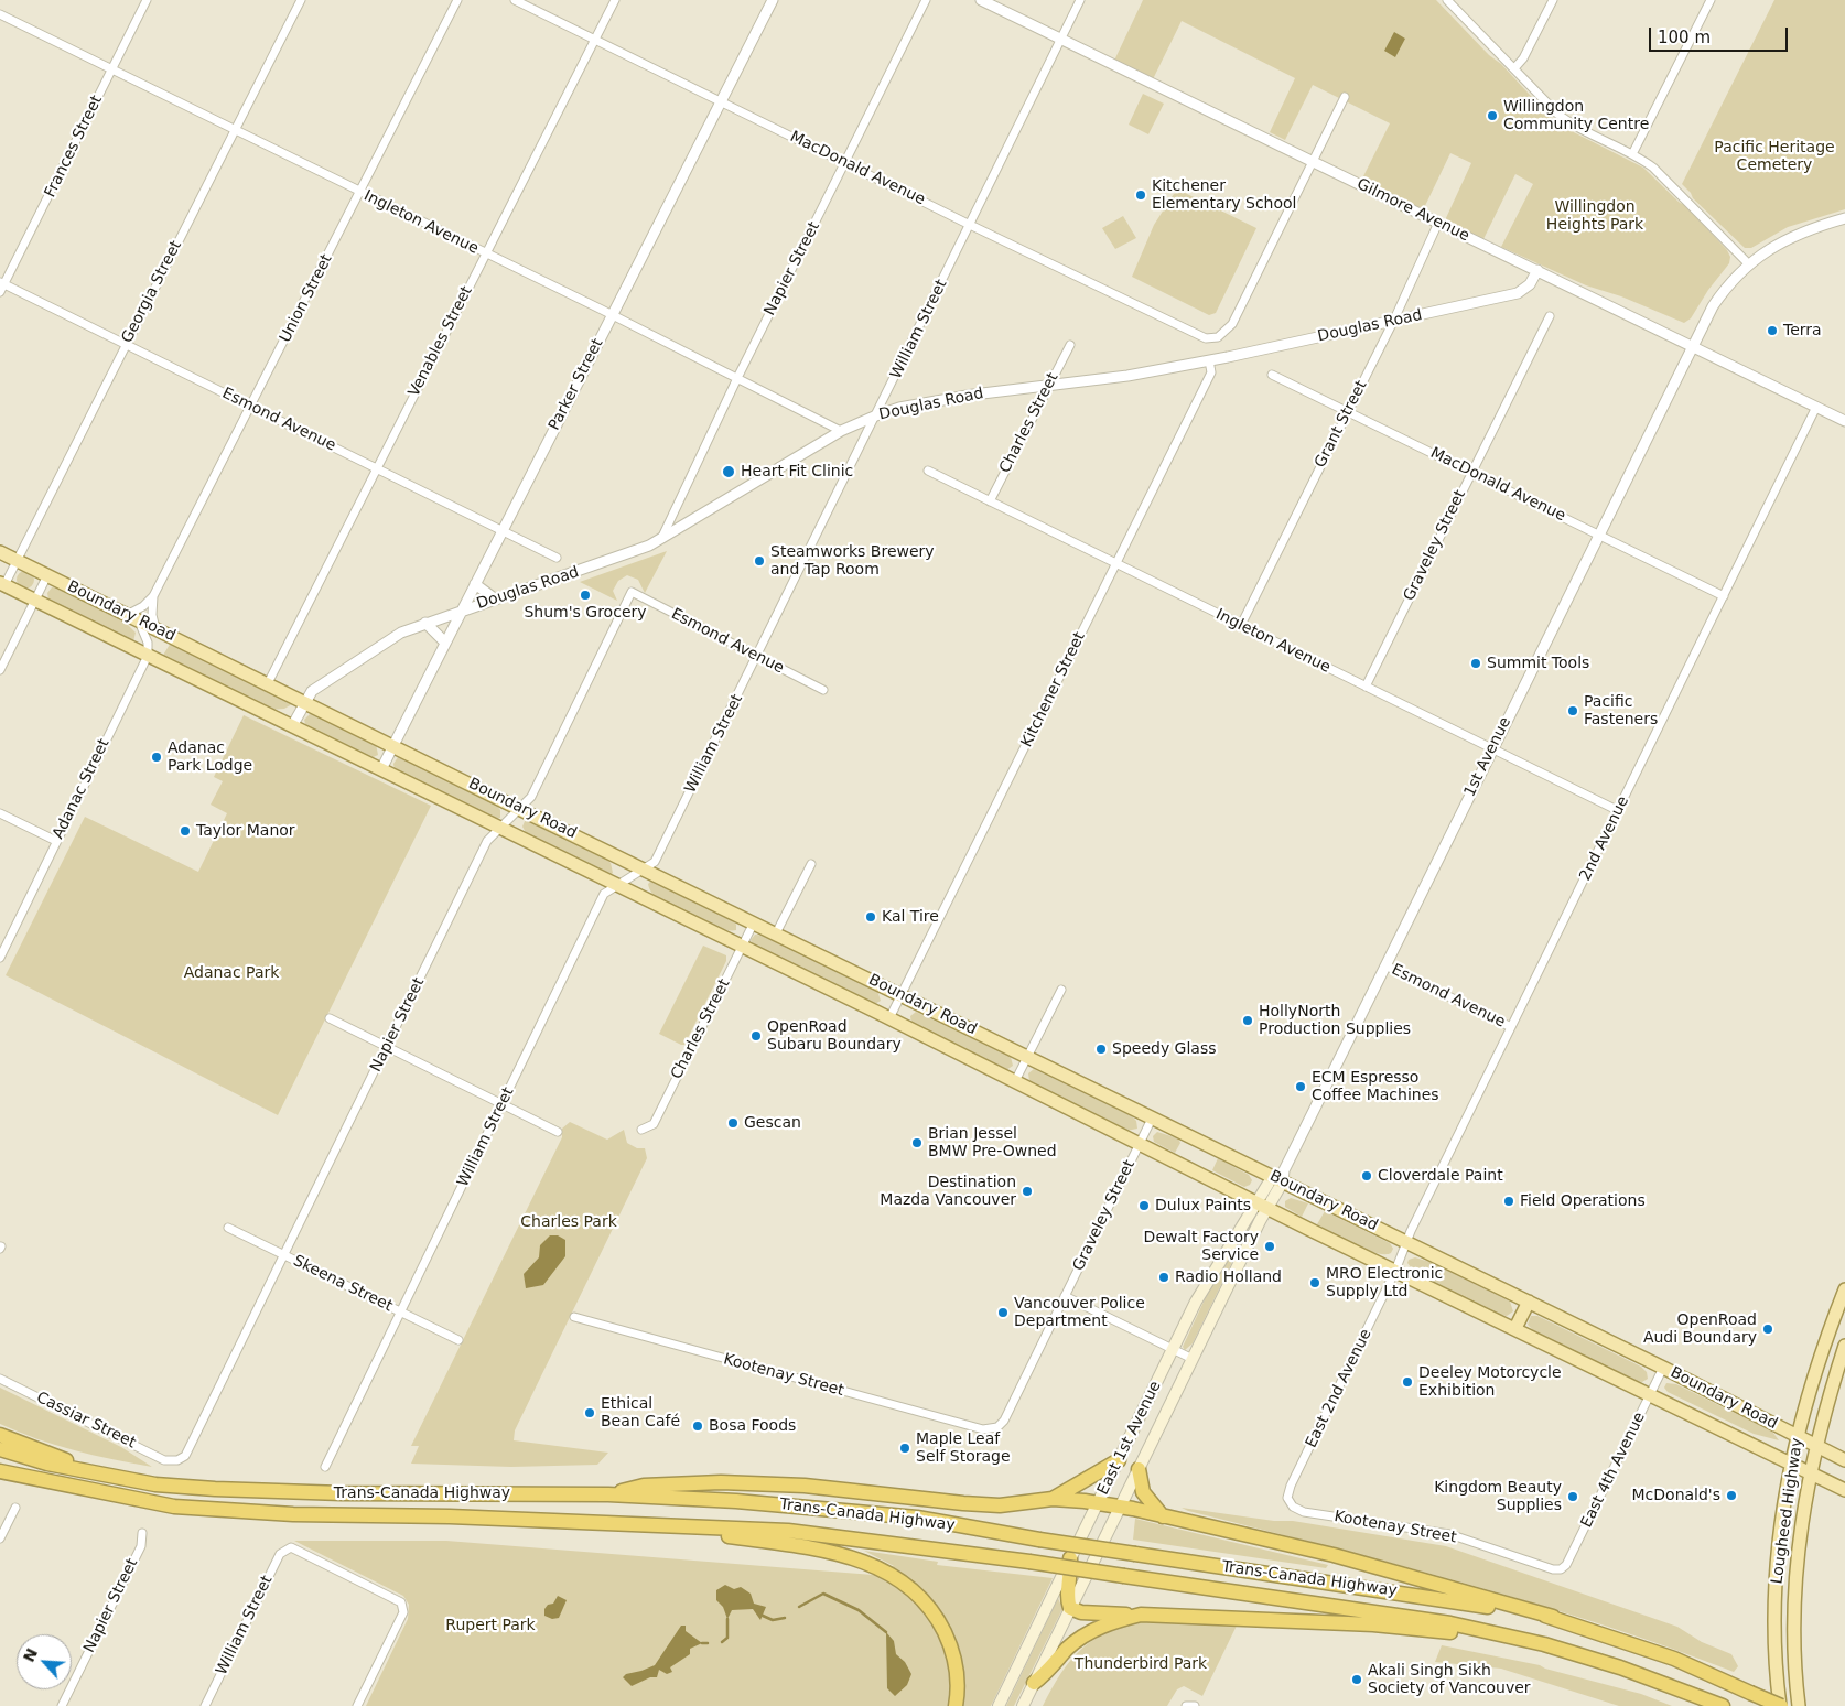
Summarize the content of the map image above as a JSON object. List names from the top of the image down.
{
  "streets": {
    "highway": ["Trans-Canada Highway"],
    "main road": ["Boundary Road", "East 1st Avenue", "Lougheed Highway"],
    "street": [
      "Frances Street",
      "MacDonald Avenue",
      "Gilmore Avenue",
      "Ingleton Avenue",
      "Napier Street",
      "Georgia Street",
      "Union Street",
      "Douglas Road",
      "William Street",
      "Venables Street",
      "Parker Street",
      "Esmond Avenue",
      "Charles Street",
      "Grant Street",
      "Graveley Street",
      "Kitchener Street",
      "1st Avenue",
      "Adanac Street",
      "2nd Avenue",
      "Skeena Street",
      "Kootenay Street",
      "East 2nd Avenue",
      "Cassiar Street",
      "East 4th Avenue"
    ]
  },
  "crossings": [
    ["Frances Street", "Ingleton Avenue"],
    ["Frances Street", "Esmond Avenue"],
    ["MacDonald Avenue", "Gilmore Avenue"],
    ["MacDonald Avenue", "Napier Street"],
    ["MacDonald Avenue", "William Street"],
    ["MacDonald Avenue", "Venables Street"],
    ["MacDonald Avenue", "Parker Street"],
    ["MacDonald Avenue", "Grant Street"],
    ["MacDonald Avenue", "Graveley Street"],
    ["MacDonald Avenue", "1st Avenue"],
    ["MacDonald Avenue", "2nd Avenue"],
    ["Gilmore Avenue", "Douglas Road"],
    ["Gilmore Avenue", "William Street"],
    ["Gilmore Avenue", "Grant Street"],
    ["Gilmore Avenue", "1st Avenue"],
    ["Gilmore Avenue", "2nd Avenue"],
    ["Ingleton Avenue", "Napier Street"],
    ["Ingleton Avenue", "Georgia Street"],
    ["Ingleton Avenue", "Union Street"],
    ["Ingleton Avenue", "Douglas Road"],
    ["Ingleton Avenue", "Venables Street"],
    ["Ingleton Avenue", "Parker Street"],
    ["Ingleton Avenue", "Charles Street"],
    ["Ingleton Avenue", "Grant Street"],
    ["Ingleton Avenue", "Graveley Street"],
    ["Ingleton Avenue", "Kitchener Street"],
    ["Ingleton Avenue", "1st Avenue"],
    ["Ingleton Avenue", "2nd Avenue"],
    ["Napier Street", "Douglas Road"],
    ["Napier Street", "Esmond Avenue"],
    ["Napier Street", "Boundary Road"],
    ["Napier Street", "Skeena Street"],
    ["Napier Street", "Cassiar Street"],
    ["Georgia Street", "Esmond Avenue"],
    ["Georgia Street", "Boundary Road"],
    ["Union Street", "Esmond Avenue"],
    ["Union Street", "Boundary Road"],
    ["Douglas Road", "William Street"],
    ["Douglas Road", "Parker Street"],
    ["Douglas Road", "Charles Street"],
    ["Douglas Road", "Grant Street"],
    ["Douglas Road", "Boundary Road"],
    ["Douglas Road", "Kitchener Street"],
    ["William Street", "Esmond Avenue"],
    ["William Street", "Boundary Road"],
    ["William Street", "Skeena Street"],
    ["Venables Street", "Esmond Avenue"],
    ["Venables Street", "Boundary Road"],
    ["Parker Street", "Esmond Avenue"],
    ["Parker Street", "Boundary Road"],
    ["Esmond Avenue", "1st Avenue"],
    ["Esmond Avenue", "2nd Avenue"],
    ["Charles Street", "Boundary Road"],
    ["Graveley Street", "Boundary Road"],
    ["Graveley Street", "Kootenay Street"],
    ["Boundary Road", "Kitchener Street"],
    ["Boundary Road", "1st Avenue"],
    ["Boundary Road", "Adanac Street"],
    ["Boundary Road", "2nd Avenue"],
    ["Boundary Road", "East 2nd Avenue"],
    ["Boundary Road", "East 1st Avenue"],
    ["Boundary Road", "East 4th Avenue"],
    ["Boundary Road", "Lougheed Highway"],
    ["1st Avenue", "East 1st Avenue"],
    ["2nd Avenue", "East 2nd Avenue"],
    ["Kootenay Street", "East 2nd Avenue"],
    ["Kootenay Street", "East 4th Avenue"],
    ["Trans-Canada Highway", "Lougheed Highway"]
  ],
  "parks": [
    "Pacific Heritage Cemetery",
    "Willingdon Heights Park",
    "Adanac Park",
    "Charles Park",
    "Rupert Park",
    "Thunderbird Park"
  ],
  "places": [
    "Willingdon Community Centre",
    "Kitchener Elementary School",
    "Terra",
    "Heart Fit Clinic",
    "Steamworks Brewery and Tap Room",
    "Shum's Grocery",
    "Summit Tools",
    "Pacific Fasteners",
    "Adanac Park Lodge",
    "Taylor Manor",
    "Kal Tire",
    "HollyNorth Production Supplies",
    "OpenRoad Subaru Boundary",
    "Speedy Glass",
    "ECM Espresso Coffee Machines",
    "Gescan",
    "Brian Jessel BMW Pre-Owned",
    "Cloverdale Paint",
    "Destination Mazda Vancouver",
    "Field Operations",
    "Dulux Paints",
    "Dewalt Factory Service",
    "Radio Holland",
    "MRO Electronic Supply Ltd",
    "Vancouver Police Department",
    "OpenRoad Audi Boundary",
    "Deeley Motorcycle Exhibition",
    "Ethical Bean Café",
    "Bosa Foods",
    "Maple Leaf Self Storage",
    "McDonald's",
    "Kingdom Beauty Supplies",
    "Akali Singh Sikh Society of Vancouver"
  ],
  "scale_bar": "100 m",
  "north": "top left"
}
